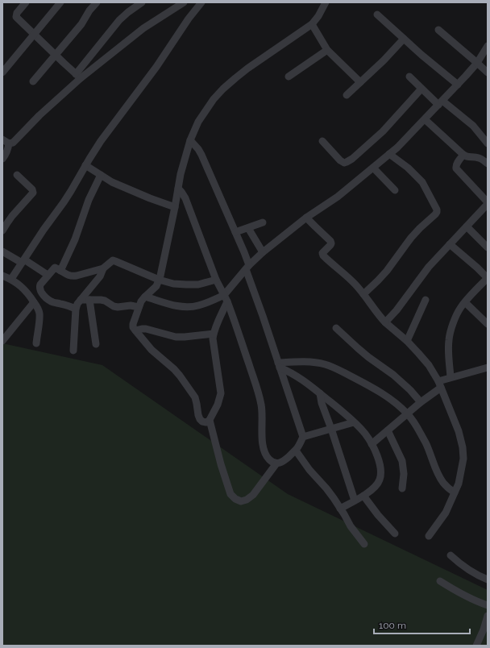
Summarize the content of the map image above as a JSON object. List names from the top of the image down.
{
  "scale_bar": "100 m"
}
